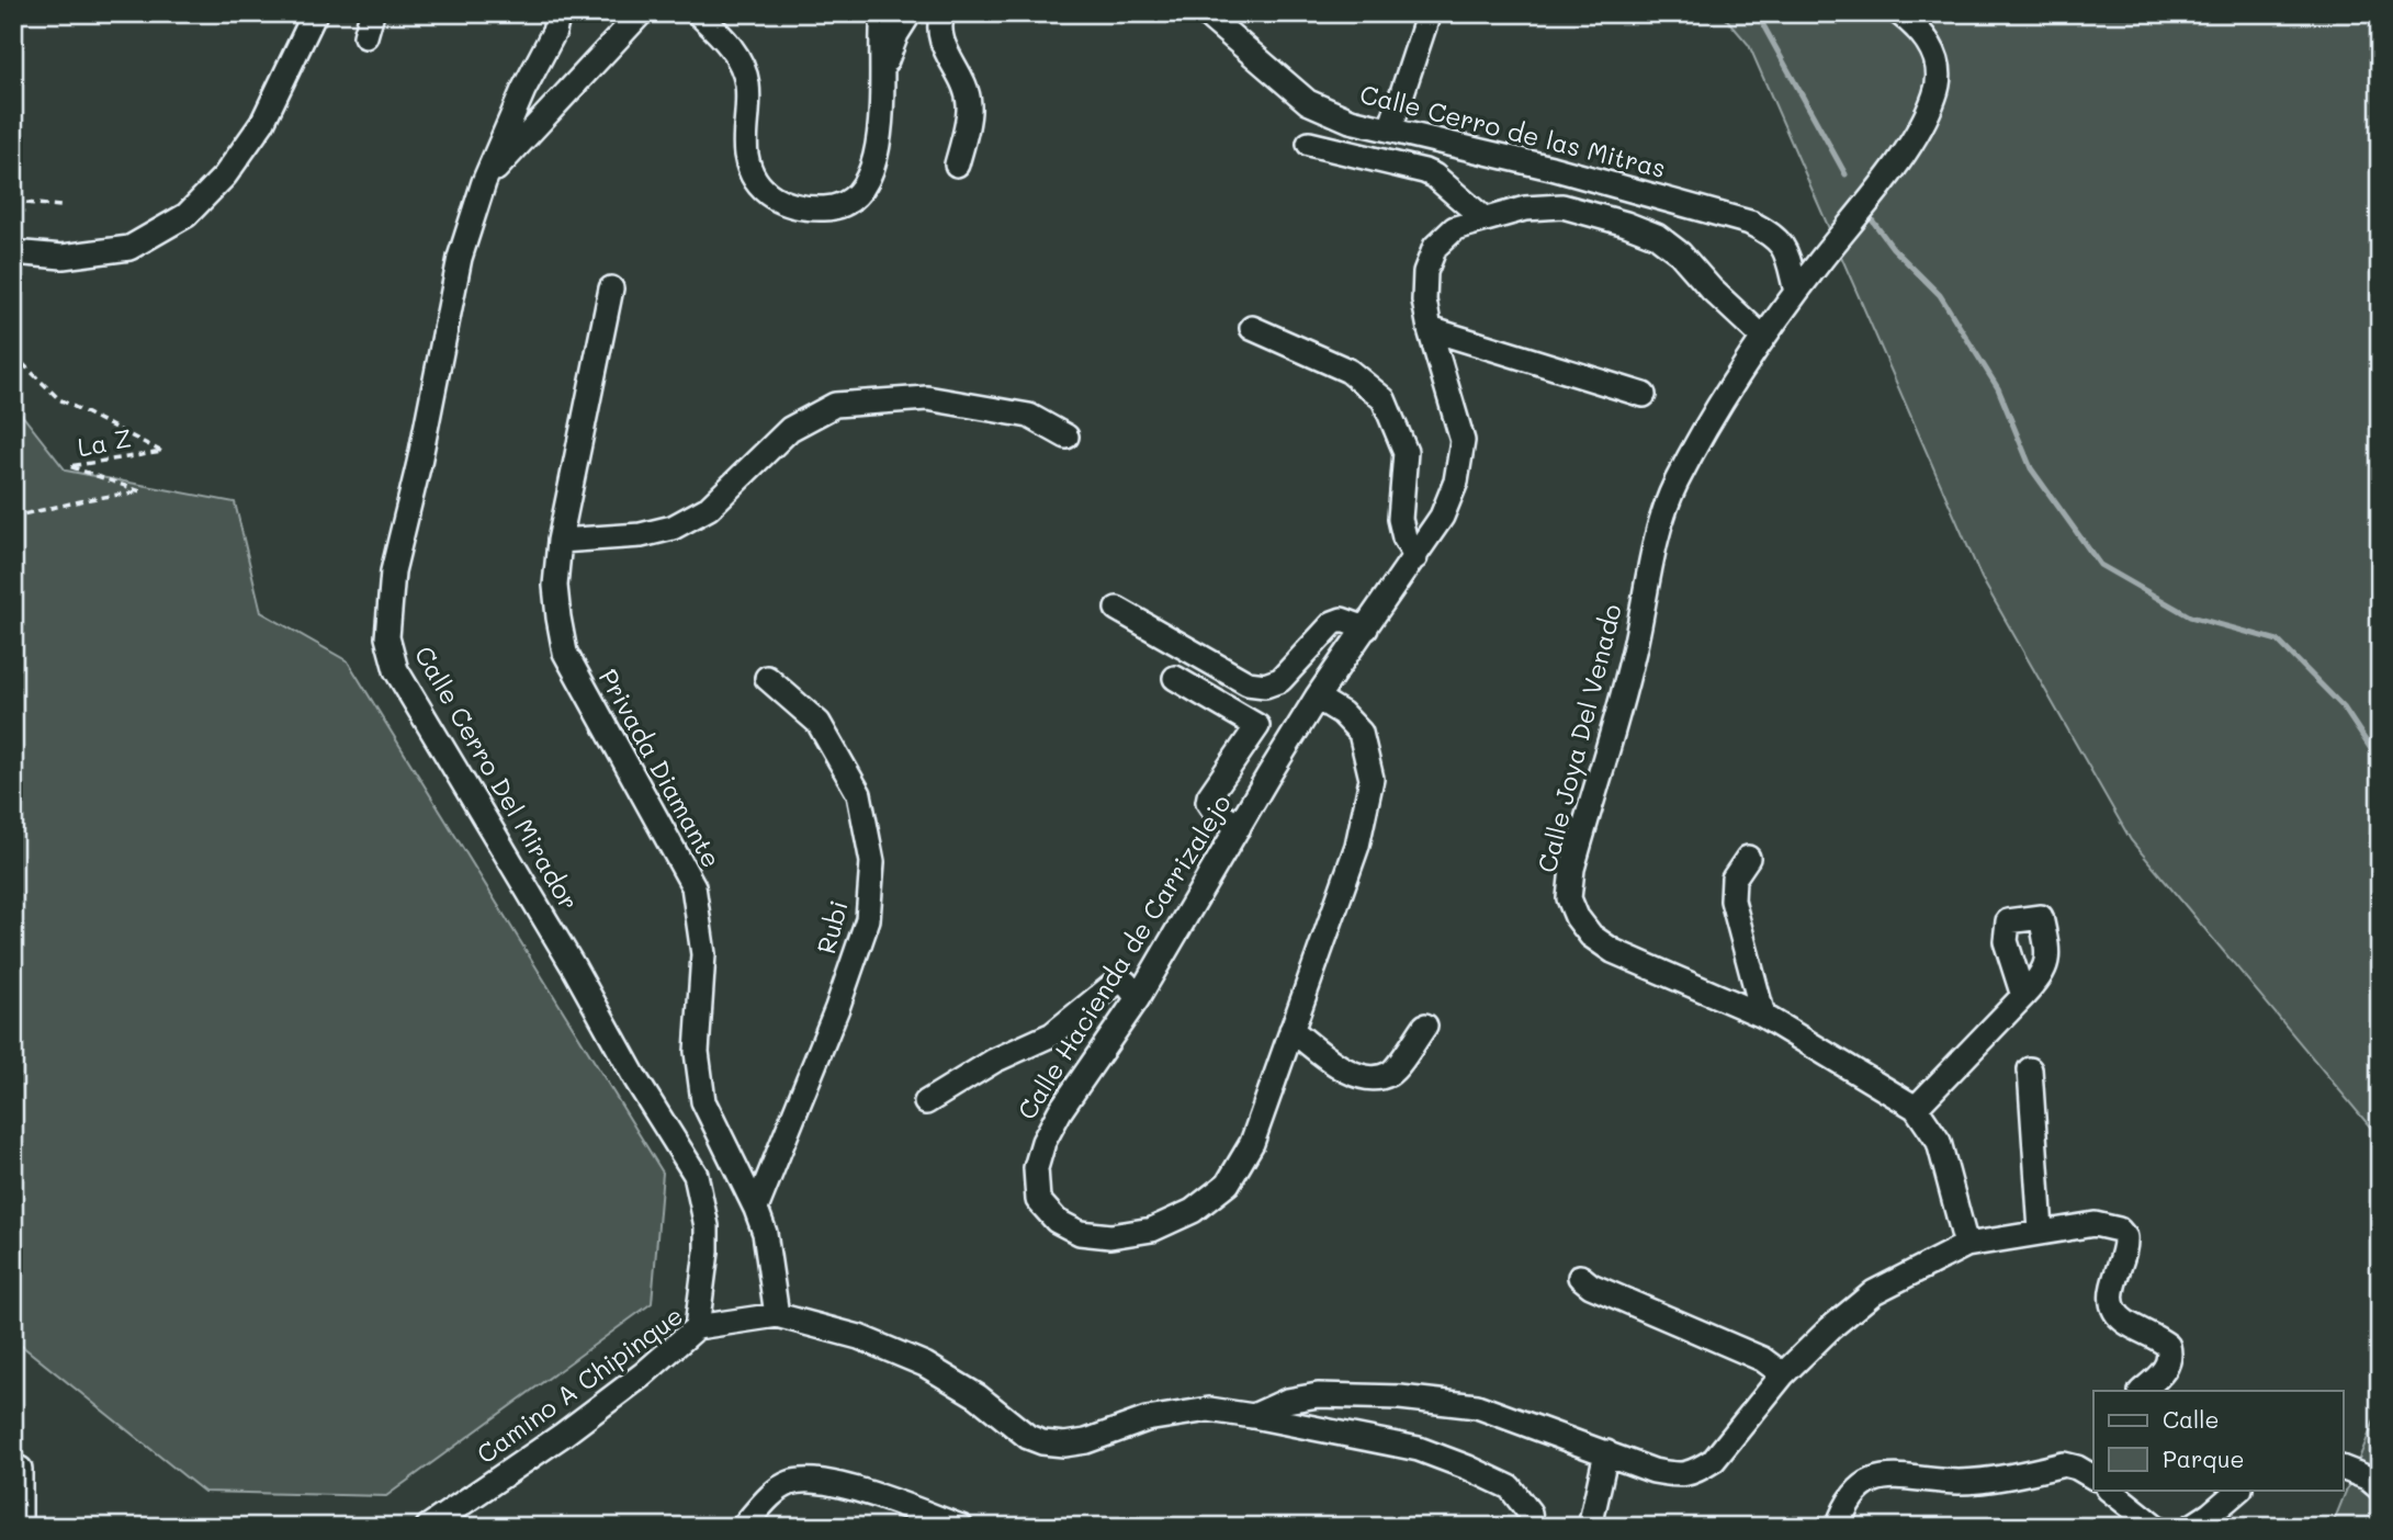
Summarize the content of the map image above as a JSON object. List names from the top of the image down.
{
  "streets": {
    "street": [
      "Calle Cerro de las Mitras",
      "Calle Joya Del Venado",
      "Privada Diamante",
      "Calle Cerro Del Mirador",
      "Rubi",
      "Calle Hacienda de Carrizalejo",
      "Camino A Chipinque"
    ],
    "path": ["La Z"]
  },
  "crossings": [
    ["Calle Cerro de las Mitras", "Calle Joya Del Venado"],
    ["Calle Joya Del Venado", "Calle Hacienda de Carrizalejo"],
    ["Privada Diamante", "Rubi"],
    ["Privada Diamante", "Camino A Chipinque"],
    ["Calle Cerro Del Mirador", "Camino A Chipinque"]
  ],
  "legend": ["Calle", "Parque"]
}
